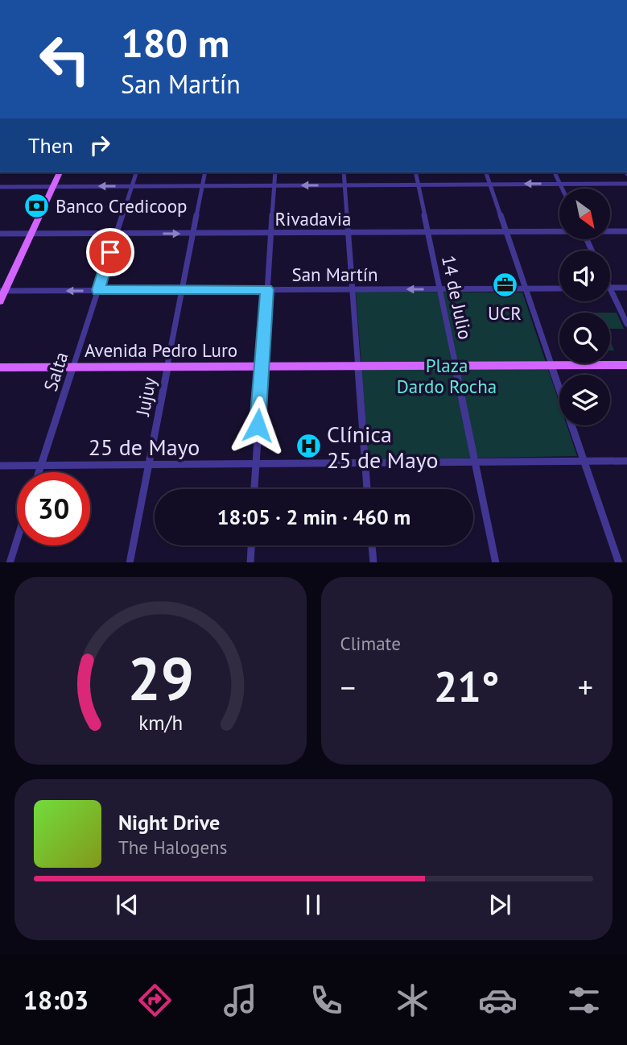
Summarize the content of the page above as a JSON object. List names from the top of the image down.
{
  "streets": {
    "main road": ["Avenida Pedro Luro"],
    "street": [
      "Rivadavia",
      "San Martín",
      "14 de Julio",
      "Salta",
      "Jujuy",
      "25 de Mayo"
    ]
  },
  "crossings": [
    ["Rivadavia", "14 de Julio"],
    ["Rivadavia", "Salta"],
    ["Rivadavia", "Jujuy"],
    ["San Martín", "14 de Julio"],
    ["San Martín", "Salta"],
    ["San Martín", "Jujuy"],
    ["14 de Julio", "Avenida Pedro Luro"],
    ["14 de Julio", "25 de Mayo"],
    ["Avenida Pedro Luro", "Salta"],
    ["Avenida Pedro Luro", "Jujuy"],
    ["Salta", "25 de Mayo"],
    ["Jujuy", "25 de Mayo"]
  ],
  "parks": ["Plaza Dardo Rocha"],
  "places": {
    "bank": ["Banco Credicoop"],
    "office": ["UCR"],
    "hospital": ["Clínica 25 de Mayo"]
  },
  "north": "bottom right",
  "page": {
    "turn": ["180 m", "San Martín"],
    "then": "Then",
    "limit": "30",
    "trip": "18:05 · 2 min · 460 m",
    "tile": "Climate",
    "heat": ["−", "21°", "+"],
    "song": ["Night Drive", "The Halogens"],
    "tabs": "18:03",
    "gauge": ["29", "km/h"]
  }
}
